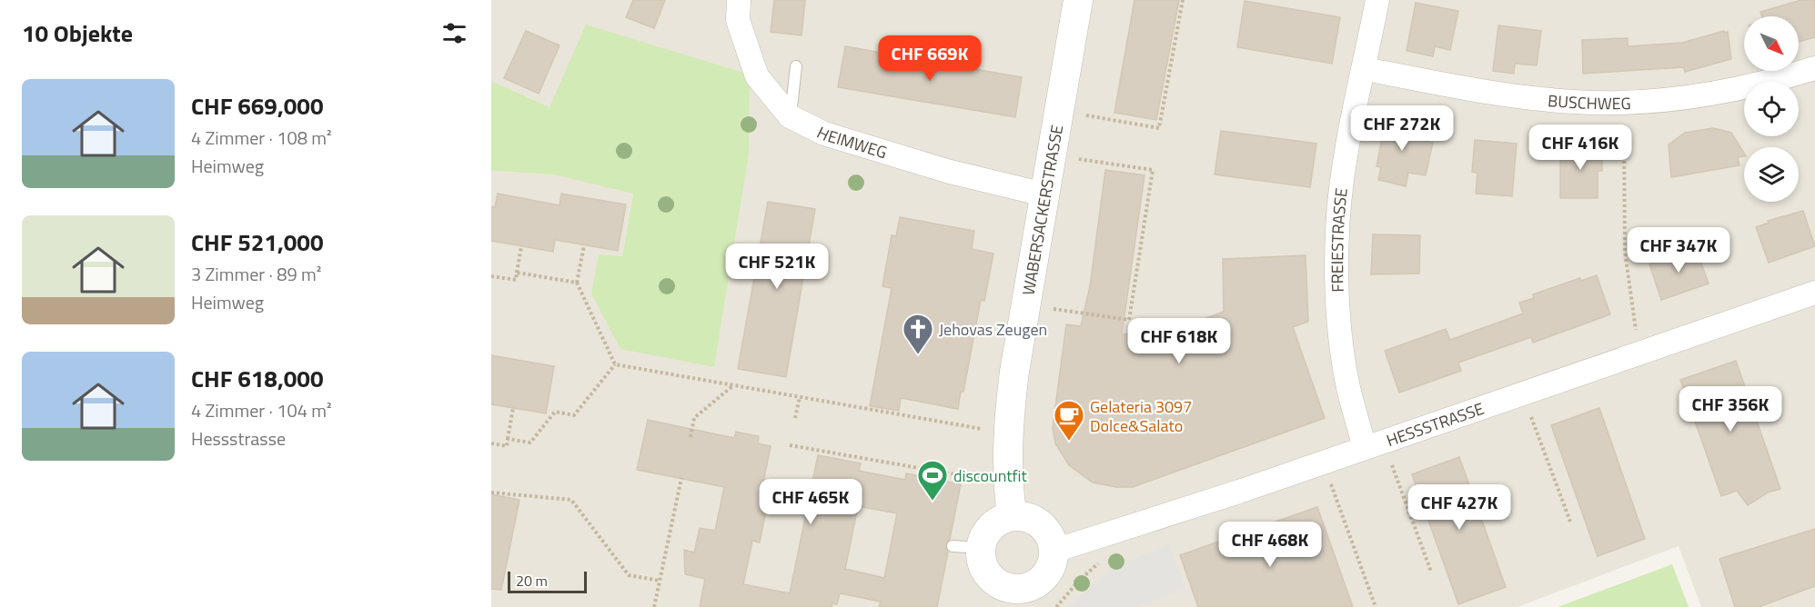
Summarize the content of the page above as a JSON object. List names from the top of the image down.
{
  "streets": {
    "street": [
      "BUSCHWEG",
      "HEIMWEG",
      "WABERSACKERSTRASSE",
      "FREIESTRASSE",
      "HESSSTRASSE"
    ]
  },
  "crossings": [
    ["BUSCHWEG", "FREIESTRASSE"],
    ["HEIMWEG", "WABERSACKERSTRASSE"],
    ["WABERSACKERSTRASSE", "HESSSTRASSE"],
    ["FREIESTRASSE", "HESSSTRASSE"]
  ],
  "places": {
    "church": ["Jehovas Zeugen"],
    "cafe": ["Gelateria 3097 Dolce&Salato"],
    "sports": ["discountfit"]
  },
  "scale_bar": "20 m",
  "north": "bottom right",
  "page": {
    "heading": "10 Objekte",
    "price": [
      "CHF 669K",
      "CHF 272K",
      "CHF 416K",
      "CHF 347K",
      "CHF 521K",
      "CHF 618K",
      "CHF 356K",
      "CHF 465K",
      "CHF 427K",
      "CHF 468K"
    ],
    "list": [
      {
        "name": "CHF 669,000",
        "note": "4 Zimmer · 108 m² · Heimweg"
      },
      {
        "name": "CHF 521,000",
        "note": "3 Zimmer · 89 m² · Heimweg"
      },
      {
        "name": "CHF 618,000",
        "note": "4 Zimmer · 104 m² · Hessstrasse"
      }
    ],
    "scale": "20 m"
  }
}
